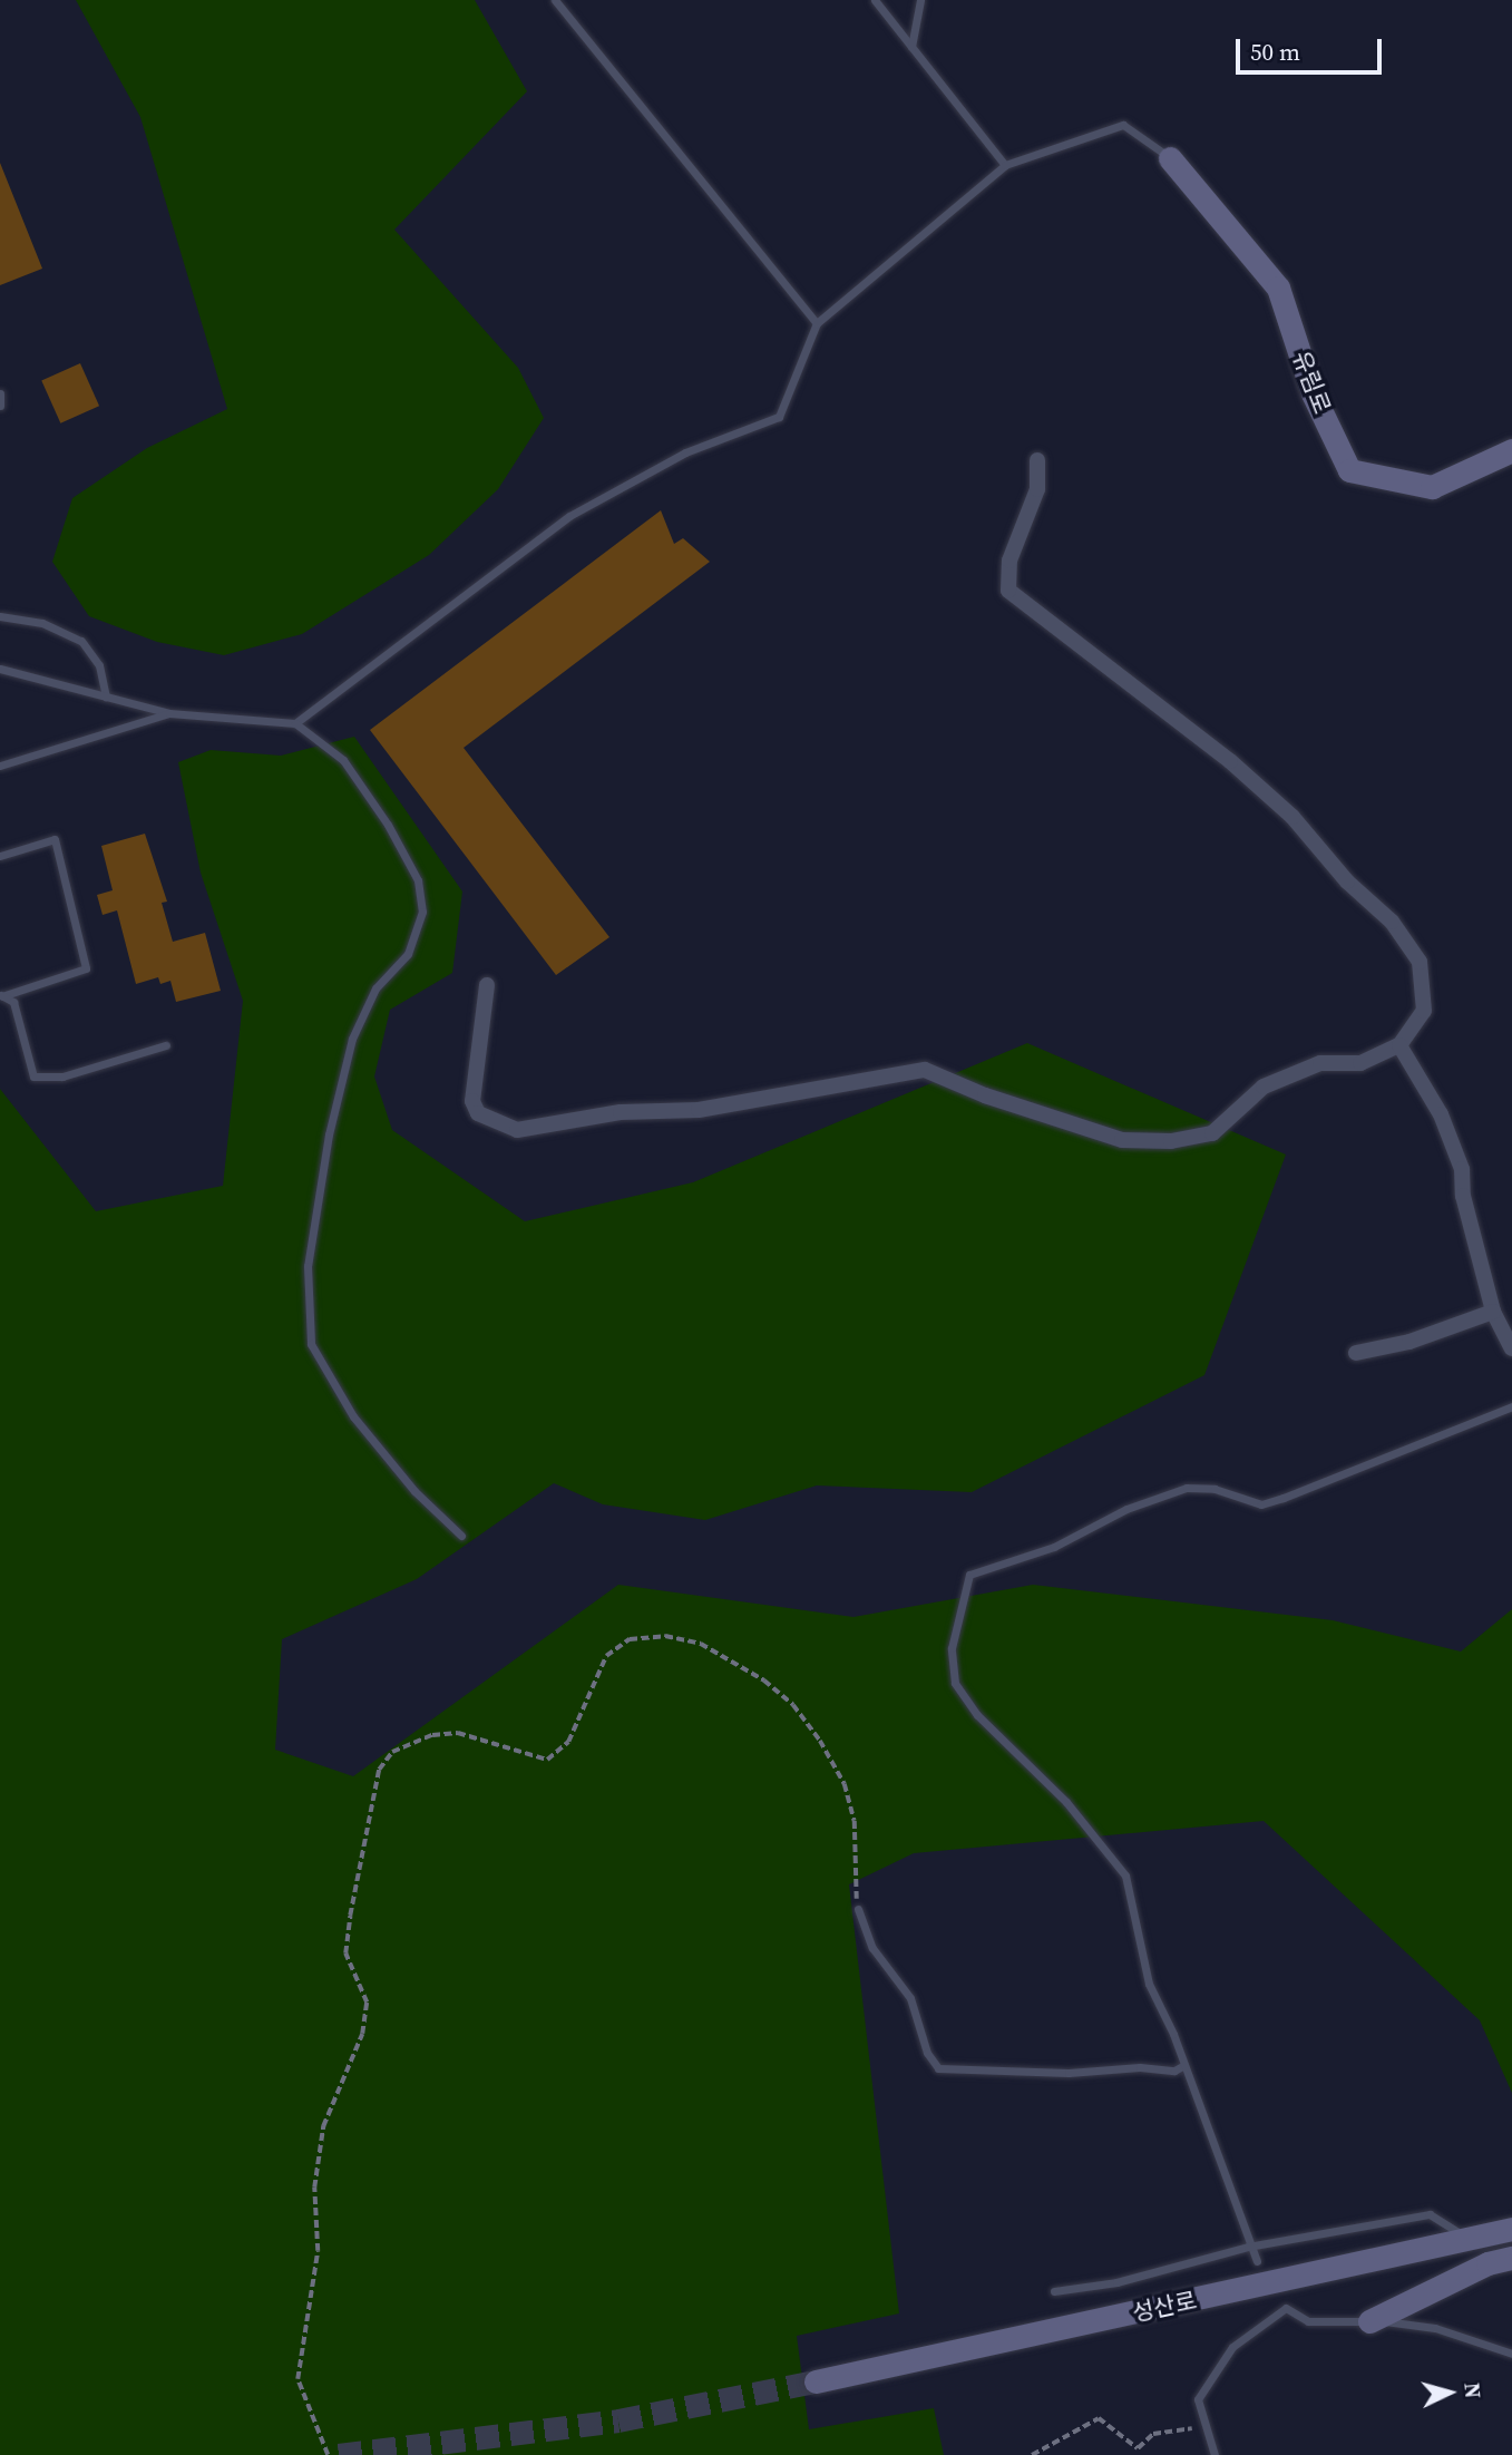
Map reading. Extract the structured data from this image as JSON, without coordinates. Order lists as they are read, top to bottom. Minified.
{"streets":{"main road":["유림로","성산로"]},"scale_bar":"50 m","north":"right"}
